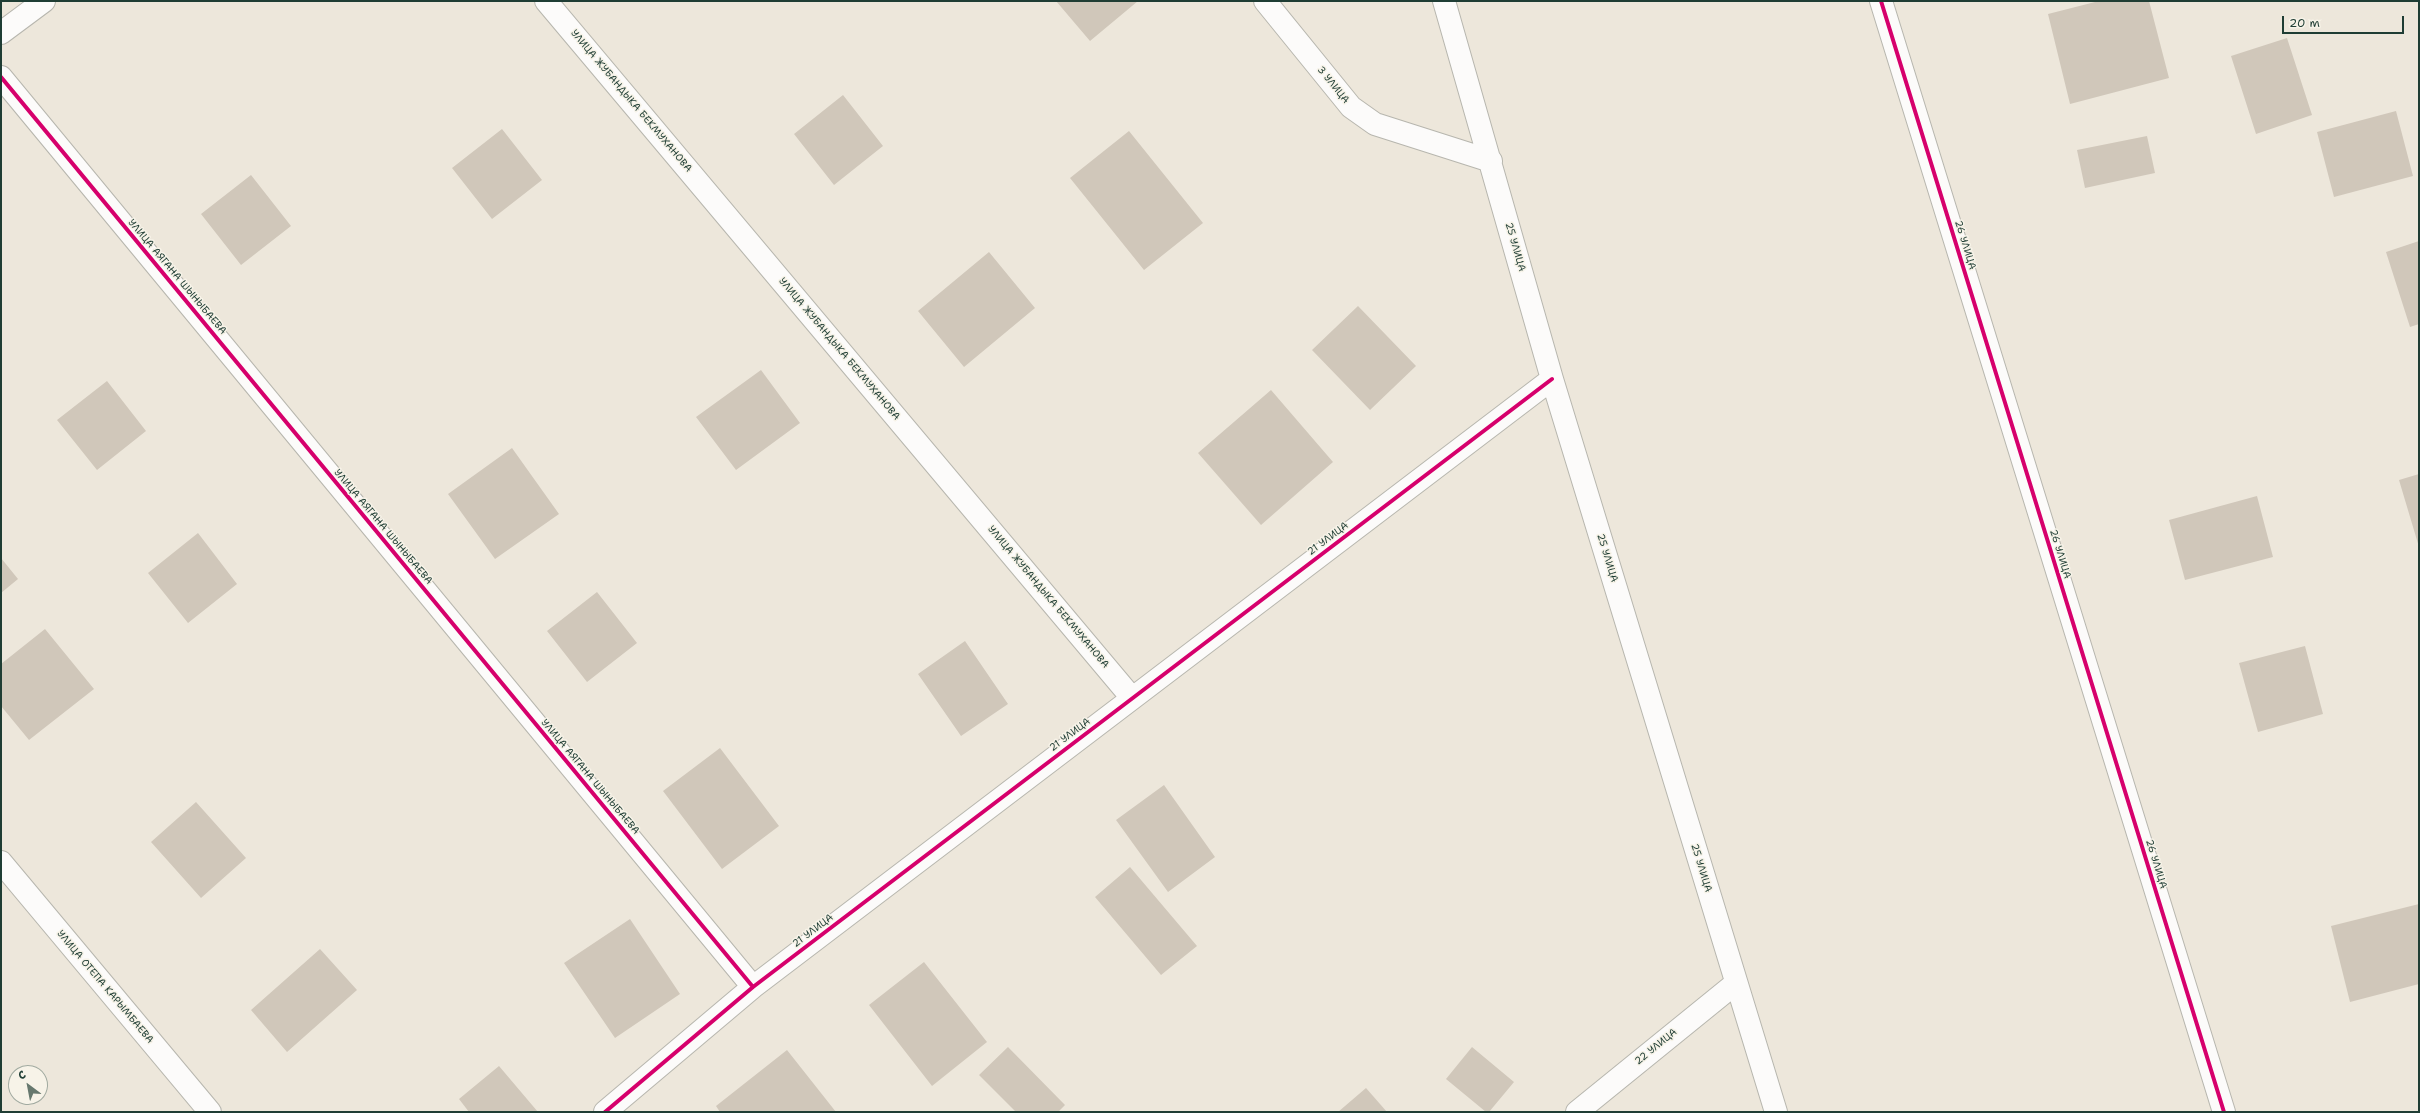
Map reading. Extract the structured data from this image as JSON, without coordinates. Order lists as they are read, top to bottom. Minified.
{"streets":{"street":["3 УЛИЦА","УЛИЦА ЖУБАНДЫКА БЕКМУХАНОВА","26 УЛИЦА","25 УЛИЦА","УЛИЦА АЯГАНА ШЫНЫБАЕВА","21 УЛИЦА","УЛИЦА ОТЕПА КАРЫМБАЕВА","22 УЛИЦА"]},"crossings":[["3 УЛИЦА","25 УЛИЦА"],["УЛИЦА ЖУБАНДЫКА БЕКМУХАНОВА","21 УЛИЦА"],["25 УЛИЦА","21 УЛИЦА"],["25 УЛИЦА","22 УЛИЦА"],["УЛИЦА АЯГАНА ШЫНЫБАЕВА","21 УЛИЦА"]],"scale_bar":"20 m","north":"top left"}
